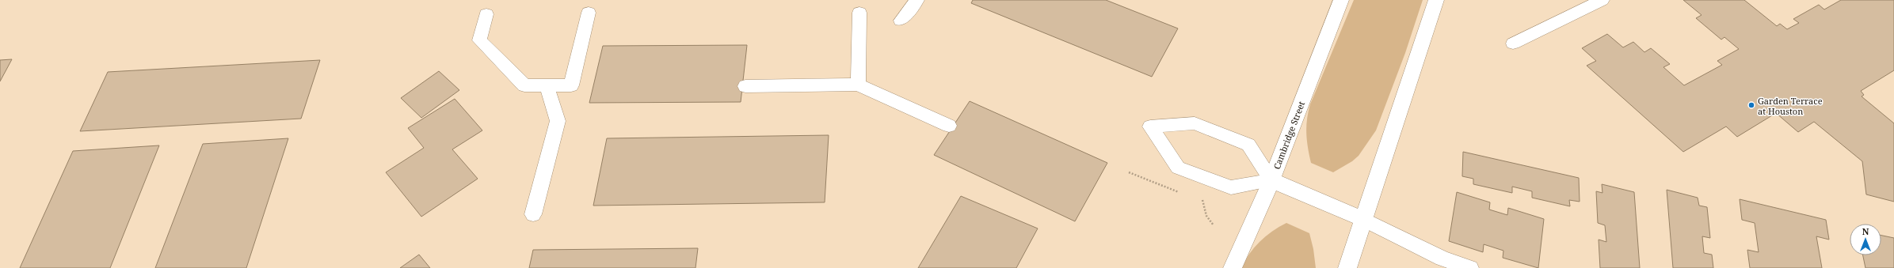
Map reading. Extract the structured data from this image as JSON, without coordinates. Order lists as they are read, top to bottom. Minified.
{"streets":{"street":["Cambridge Street"]},"places":["Garden Terrace at Houston"],"north":"top"}
